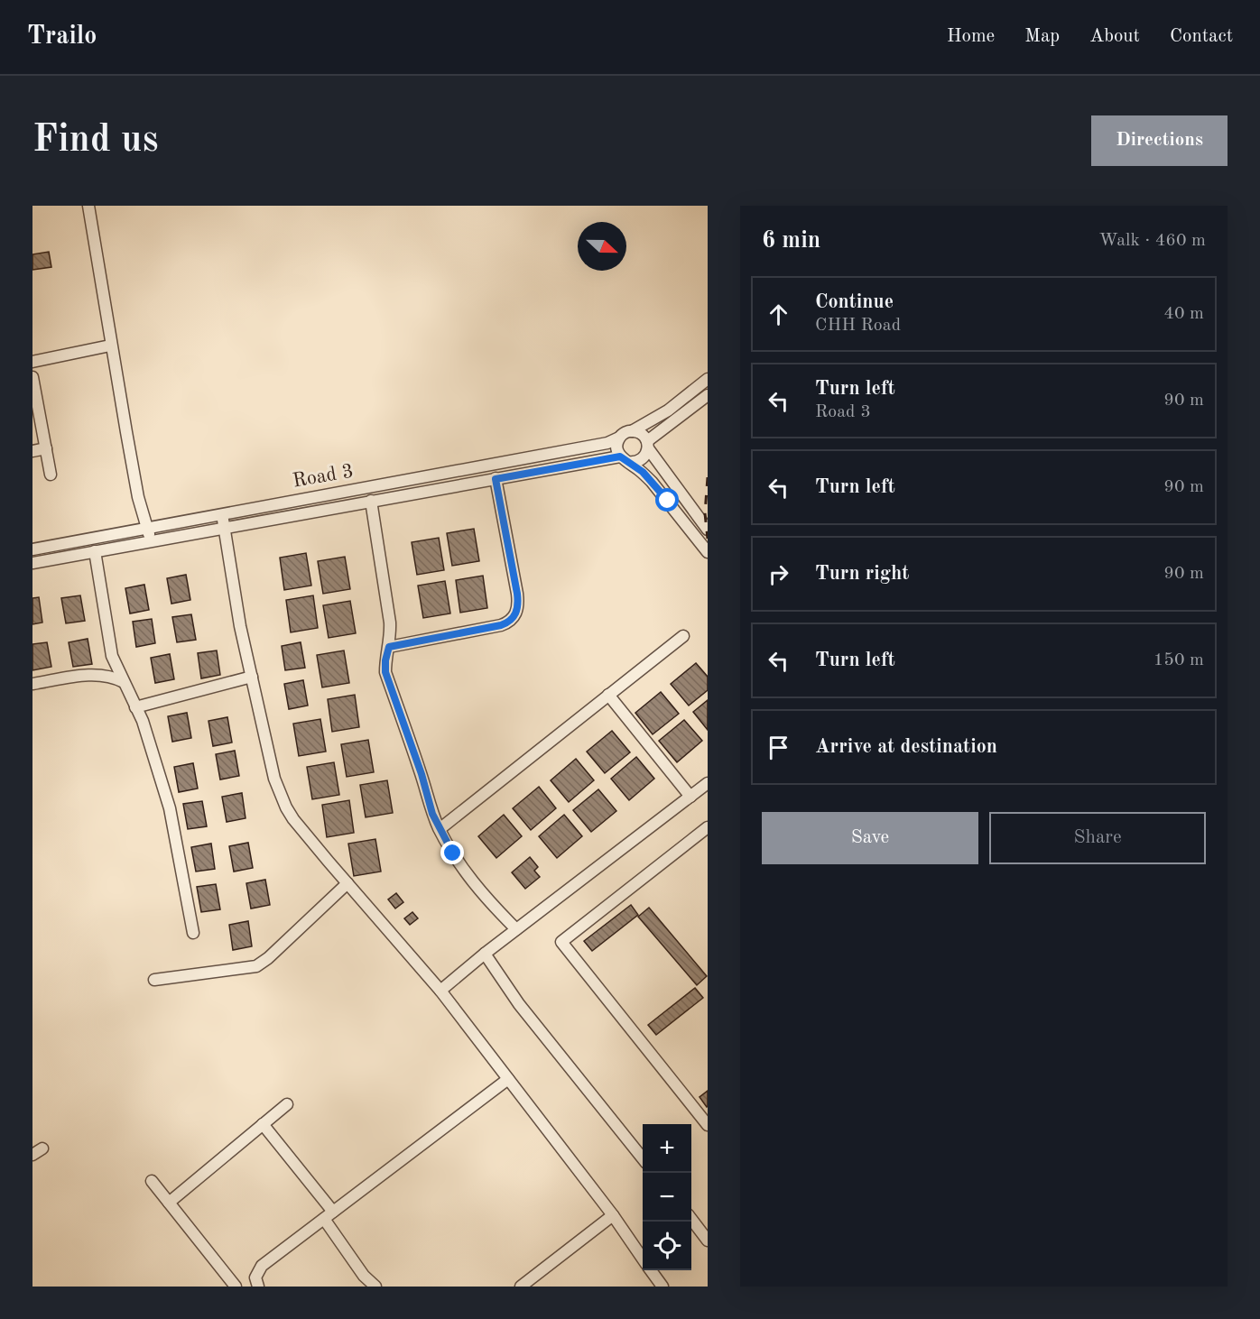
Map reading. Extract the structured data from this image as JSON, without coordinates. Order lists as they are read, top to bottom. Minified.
{"streets":{"street":["Road 3"]},"north":"right","page":{"header":"Trailo","nav":["Home","Map","About","Contact"],"buttons":["Directions",["Save","Share"]],"title":"Find us","heading":["6 min","Walk · 460 m"],"list":[["Continue","CHH Road","40 m"],["Turn left","Road 3","90 m"],["Turn left","90 m"],["Turn right","90 m"],["Turn left","150 m"],"Arrive at destination"],"map_buttons":["+","−"]}}
